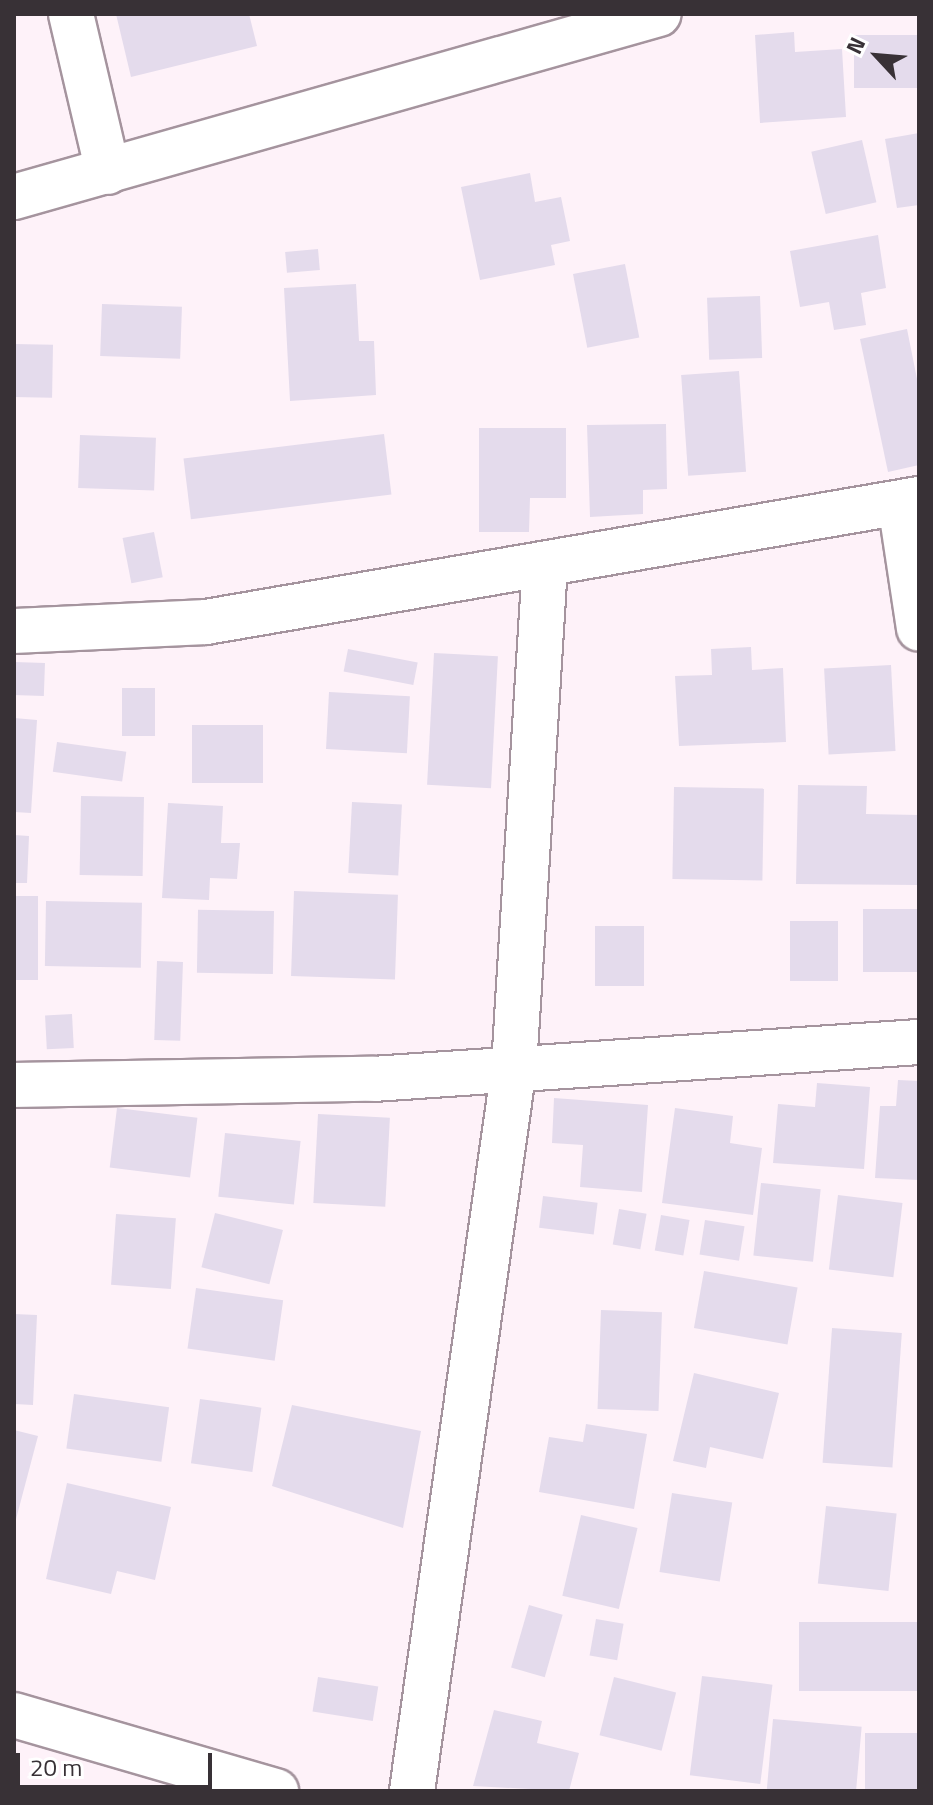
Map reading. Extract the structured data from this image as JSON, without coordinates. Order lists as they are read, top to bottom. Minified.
{"scale_bar":"20 m","north":"top left"}
